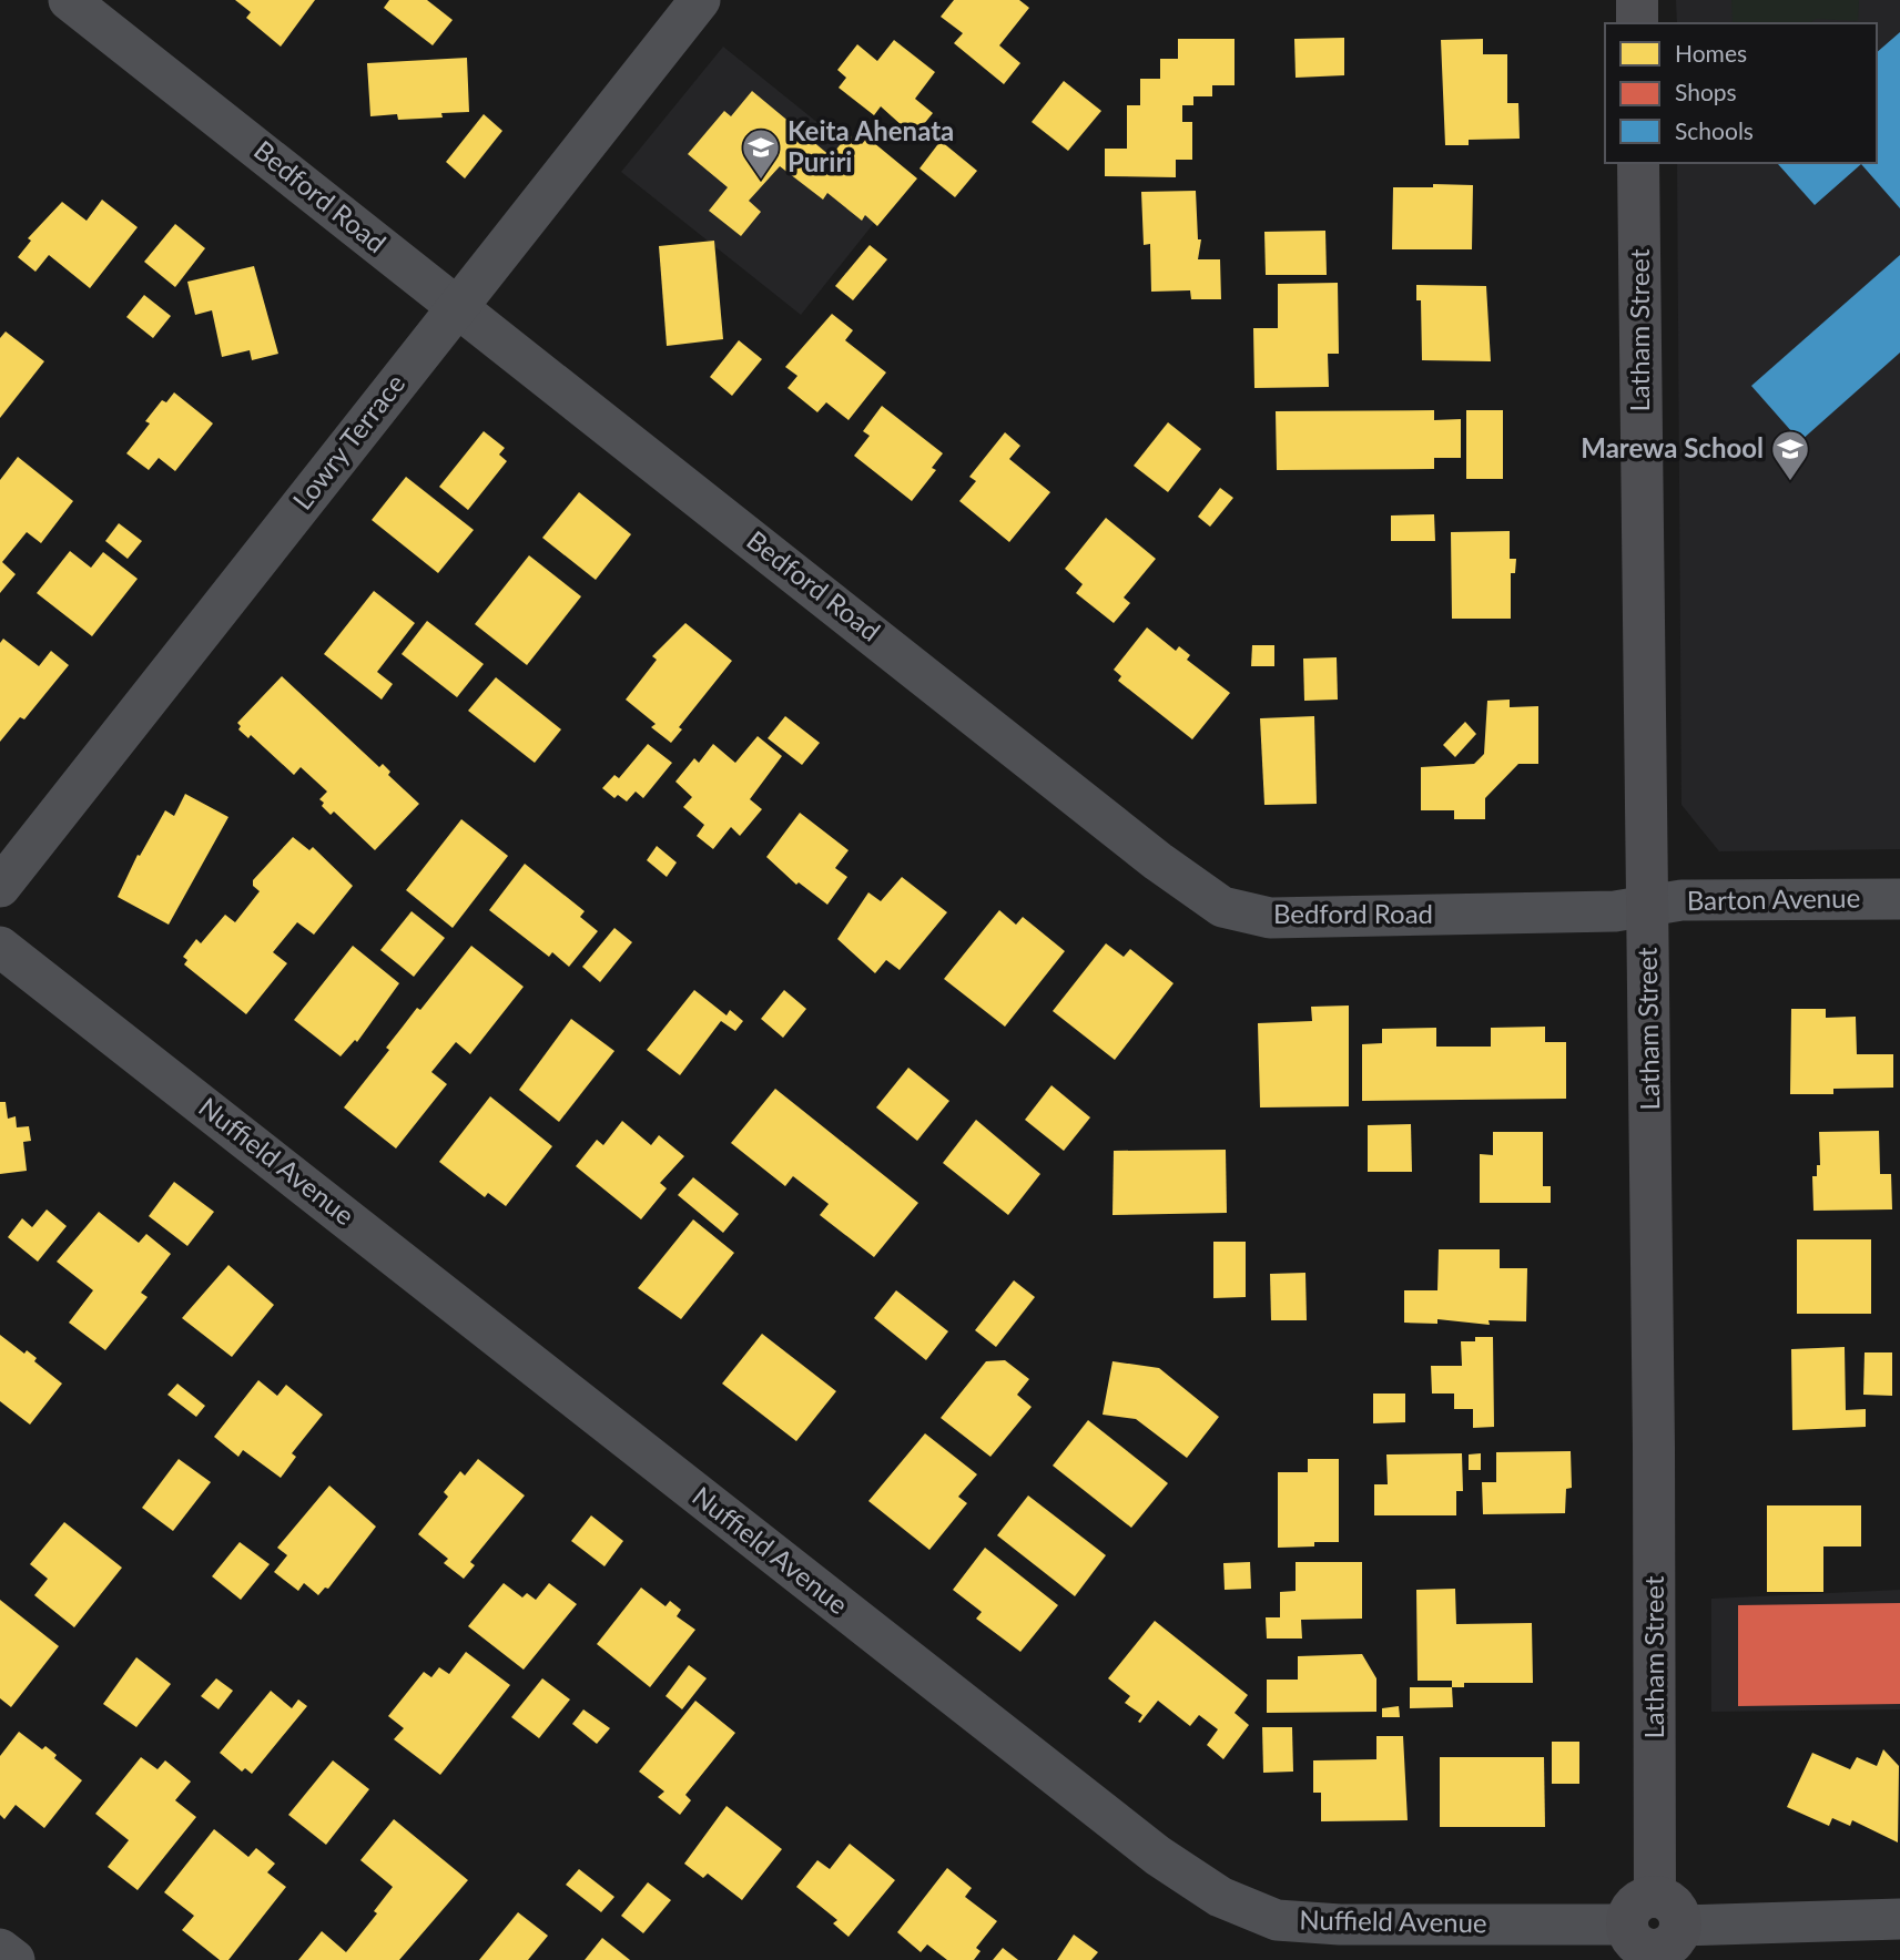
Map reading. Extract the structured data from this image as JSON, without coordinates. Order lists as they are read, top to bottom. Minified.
{"streets":{"main road":["Latham Street"],"street":["Bedford Road","Lowry Terrace","Barton Avenue","Nuffield Avenue"]},"crossings":[["Bedford Road","Latham Street"],["Bedford Road","Lowry Terrace"],["Bedford Road","Barton Avenue"],["Latham Street","Barton Avenue"],["Latham Street","Nuffield Avenue"]],"places":{"school or university":["Keita Ahenata Puriri","Marewa School"]},"legend":["Homes","Shops","Schools"]}
